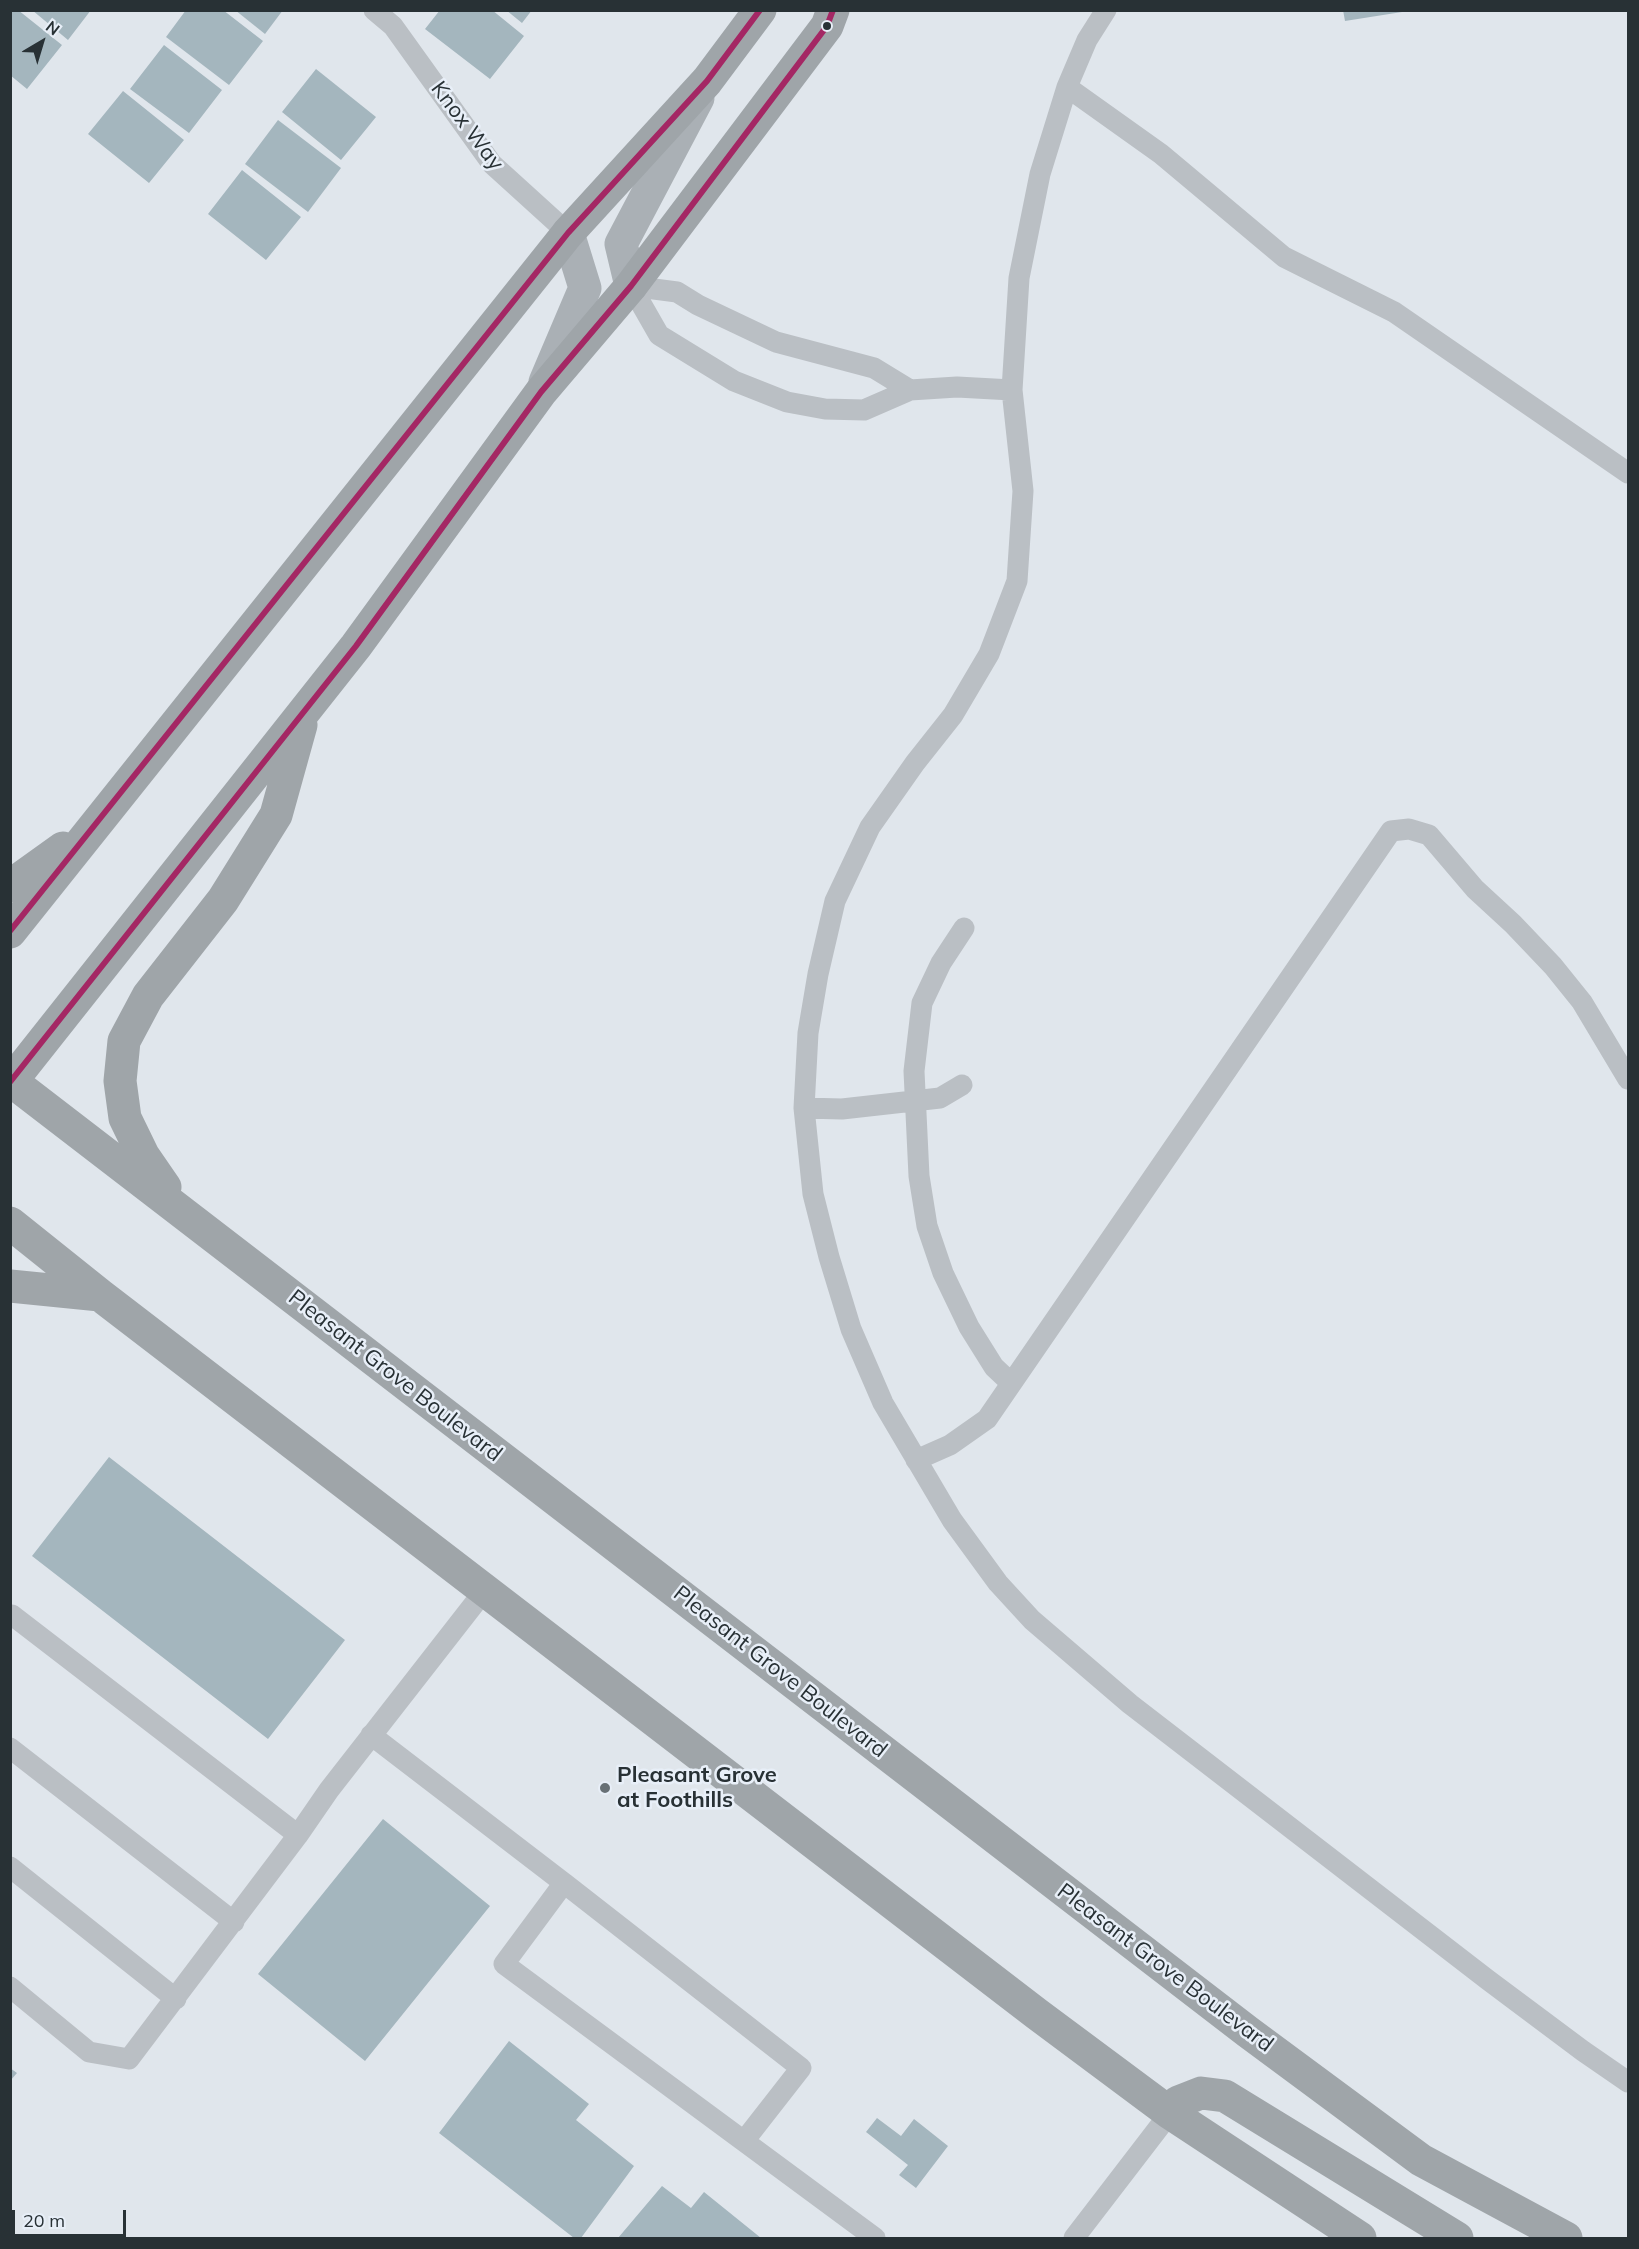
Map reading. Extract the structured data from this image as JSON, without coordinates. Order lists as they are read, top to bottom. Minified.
{"streets":{"main road":["Pleasant Grove Boulevard"],"lane":["Knox Way"]},"places":["Pleasant Grove at Foothills"],"scale_bar":"20 m","north":"top right"}
